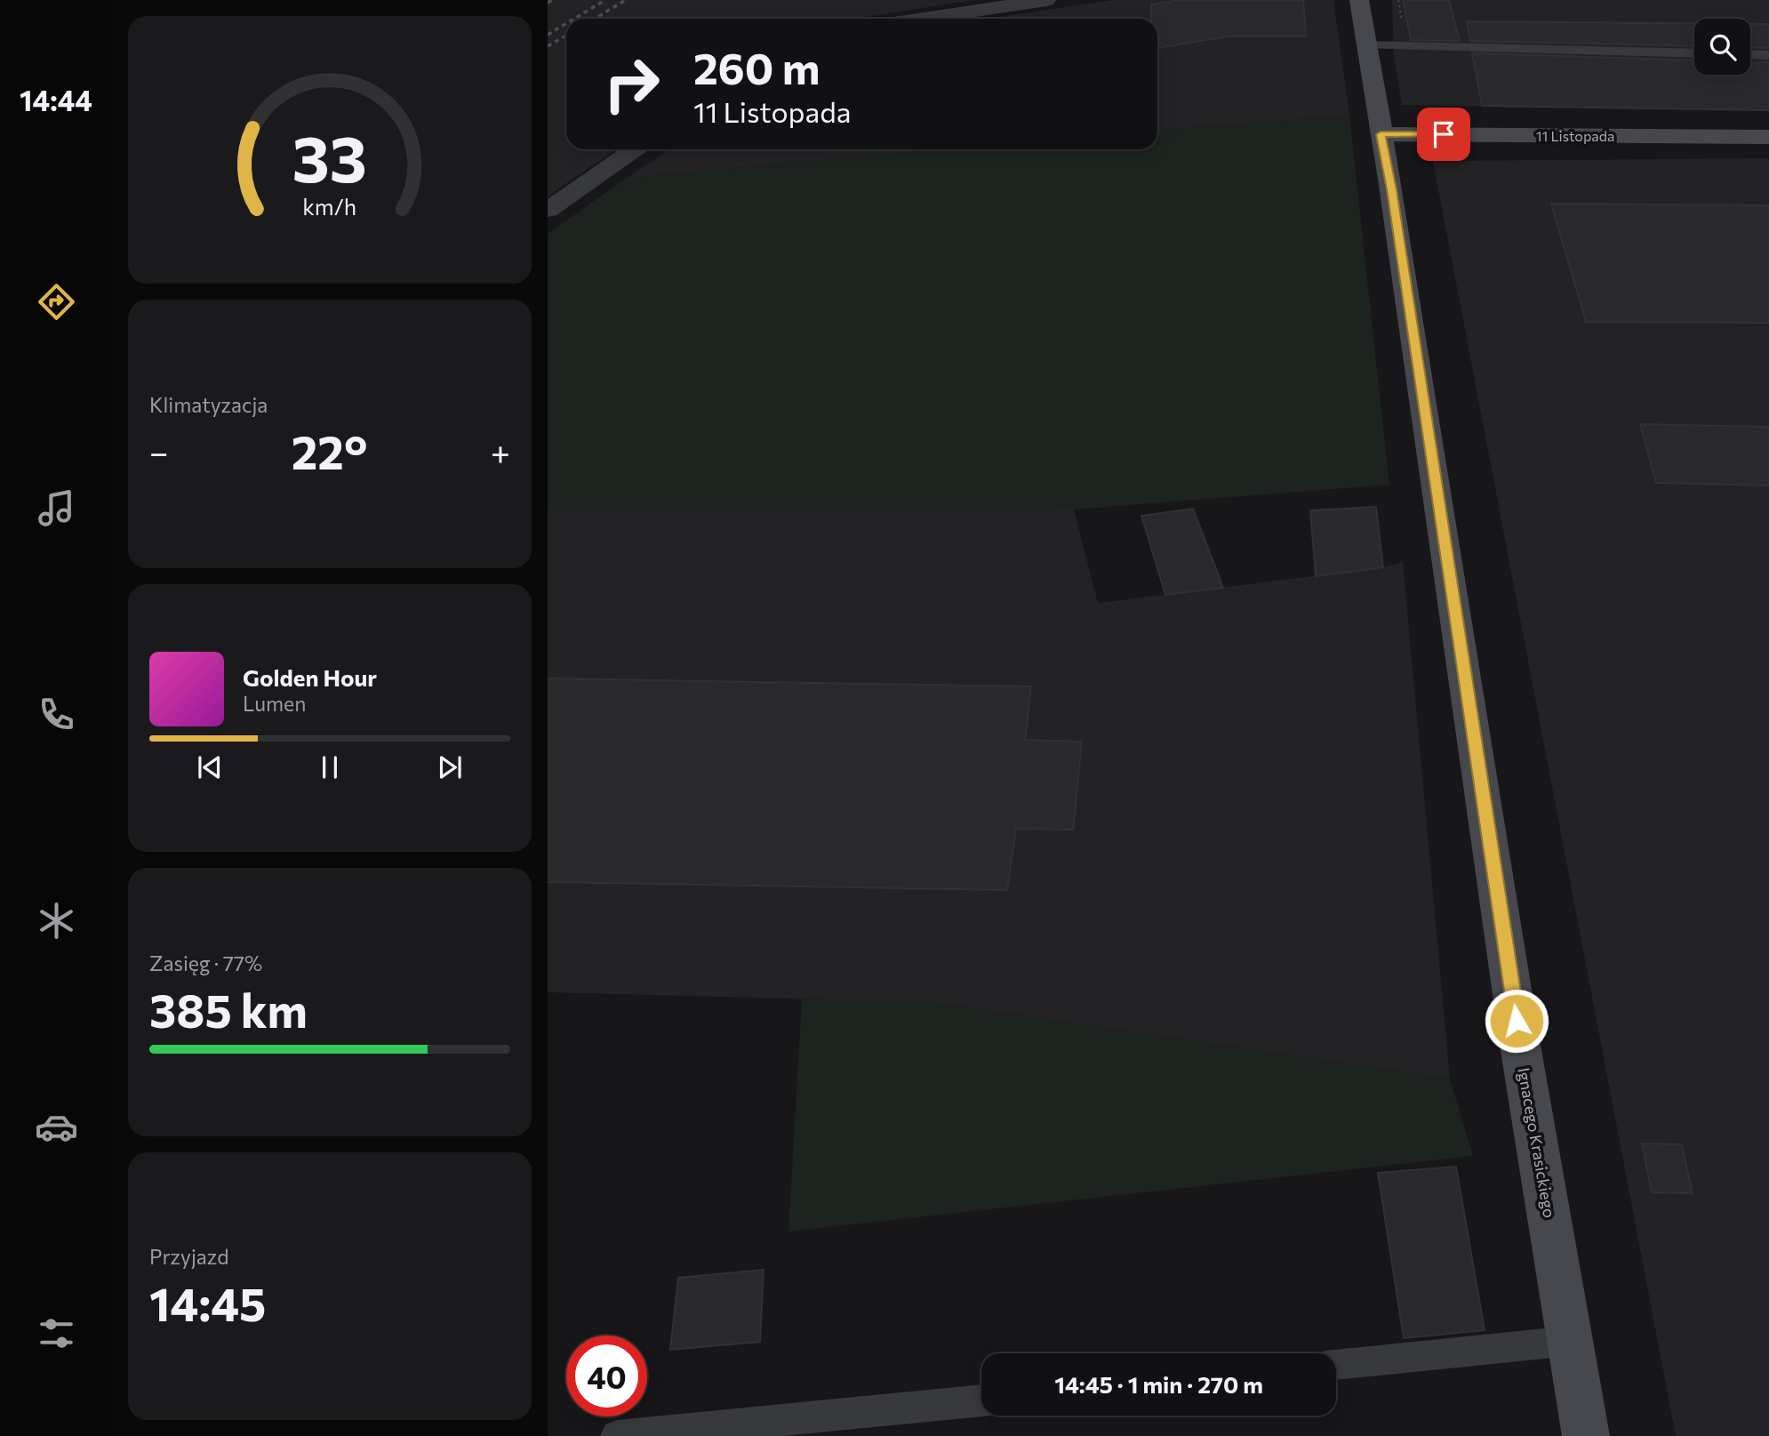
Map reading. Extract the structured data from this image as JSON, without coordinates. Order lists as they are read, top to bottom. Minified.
{"streets":{"street":["11 Listopada","Ignacego Krasickiego"]},"crossings":[["11 Listopada","Ignacego Krasickiego"]],"page":{"tabs":"14:44","turn":["260 m","11 Listopada"],"tile":["Klimatyzacja",["Zasięg · 77%","385 km"],["Przyjazd","14:45"]],"heat":["−","22°","+"],"song":["Golden Hour","Lumen"],"limit":"40","trip":"14:45 · 1 min · 270 m","gauge":["33","km/h"]}}
